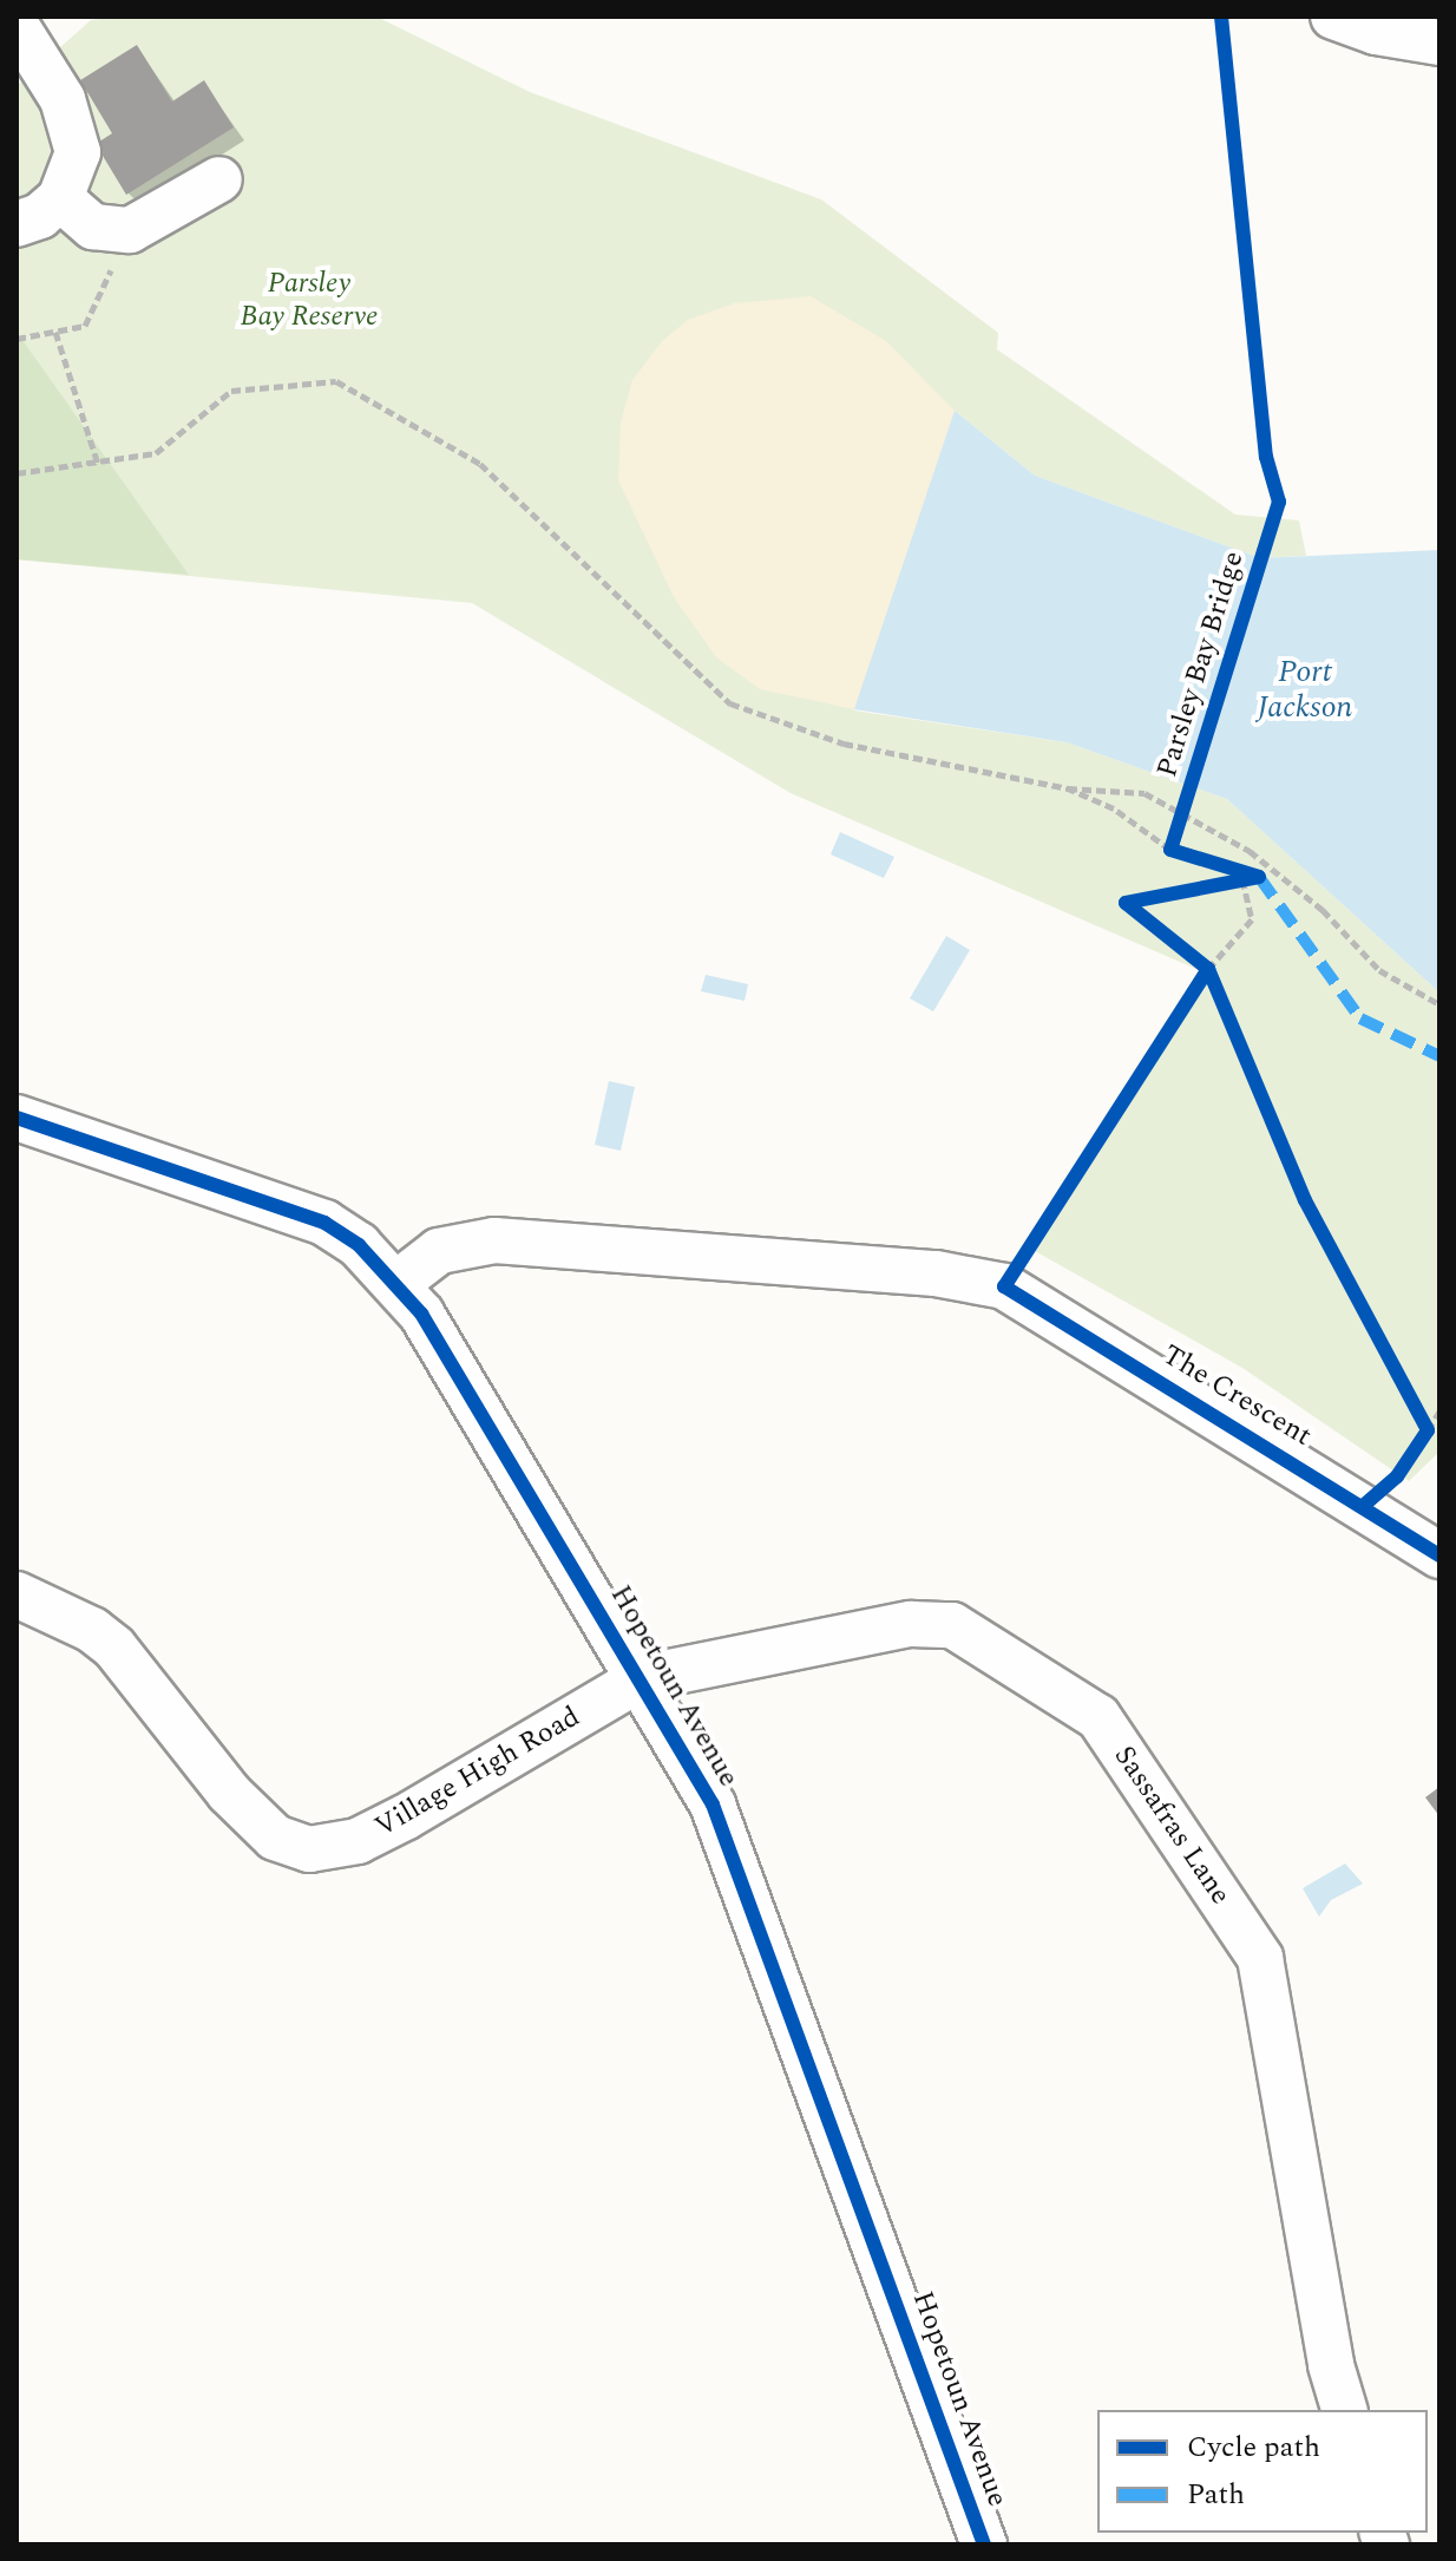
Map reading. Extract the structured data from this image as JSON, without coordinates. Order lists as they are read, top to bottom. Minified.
{"streets":{"street":["The Crescent","Hopetoun Avenue","Village High Road","Sassafras Lane"],"cycle path":["Parsley Bay Bridge"]},"crossings":[["The Crescent","Hopetoun Avenue"],["Hopetoun Avenue","Village High Road"],["Hopetoun Avenue","Sassafras Lane"],["Village High Road","Sassafras Lane"]],"water":["Port Jackson"],"parks":["Parsley Bay Reserve"],"legend":["Cycle path","Path"]}
